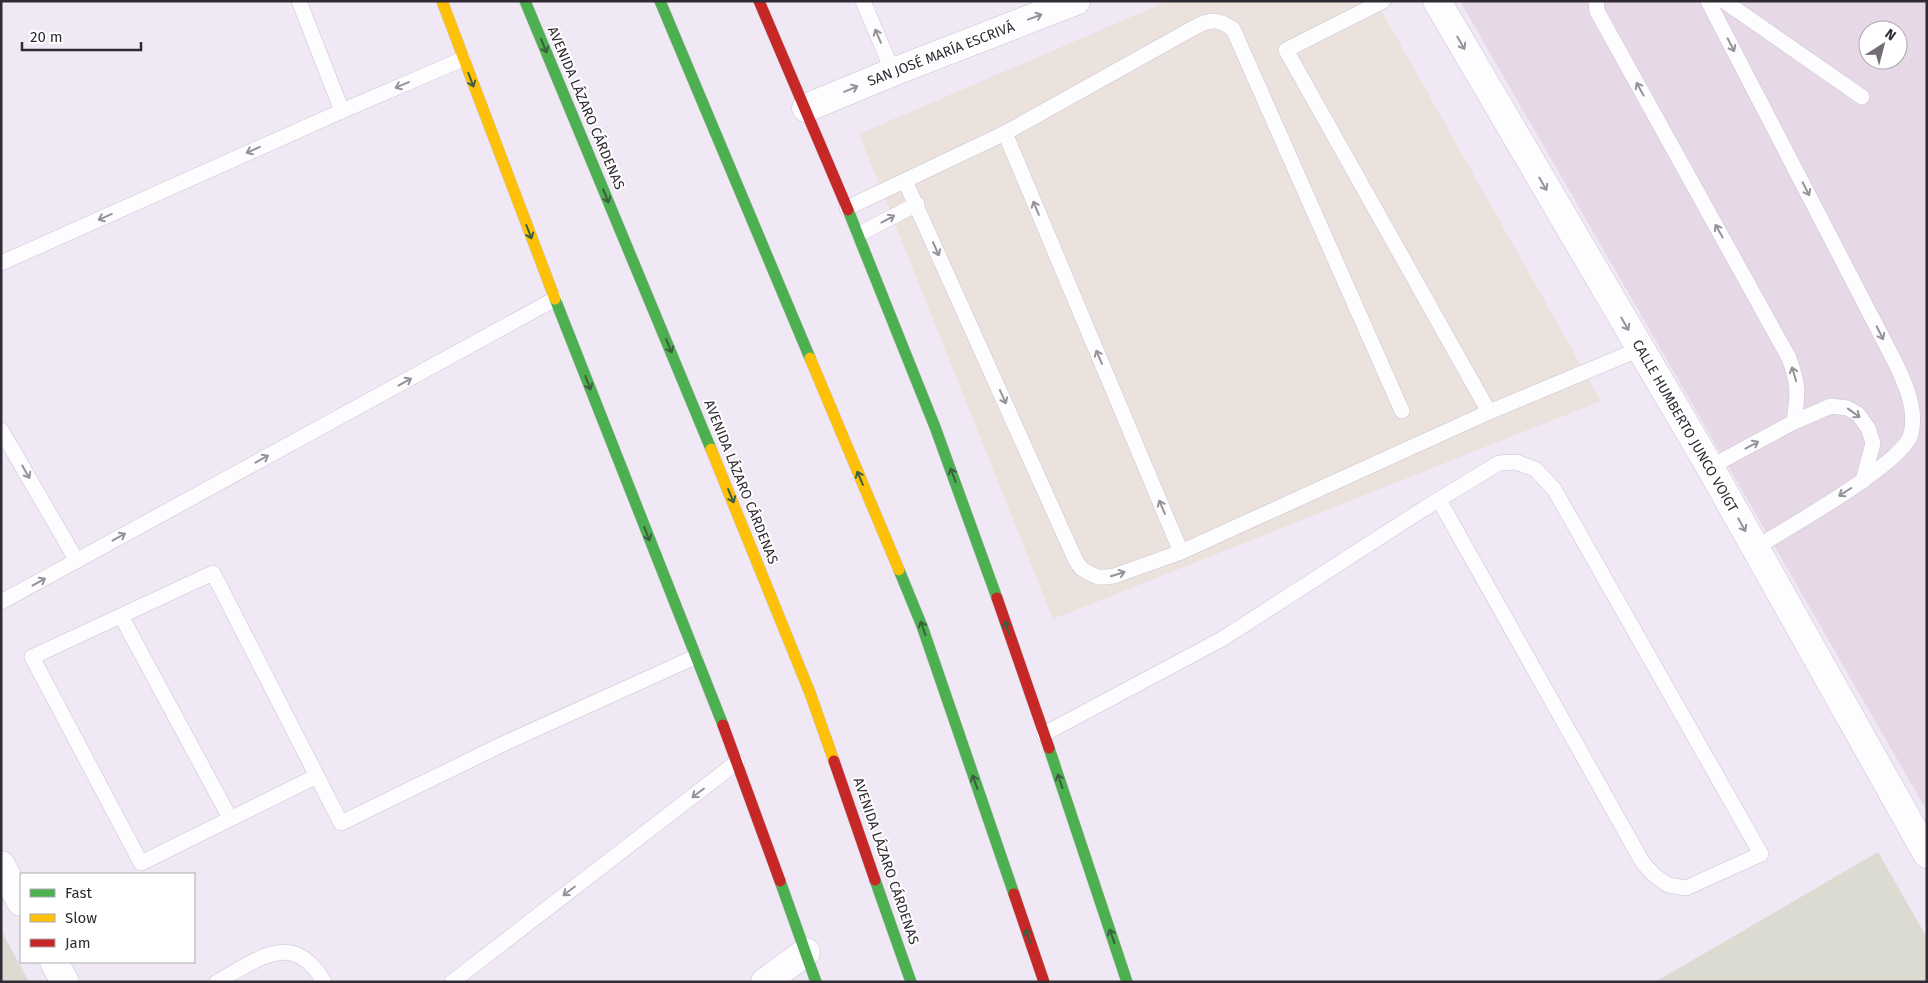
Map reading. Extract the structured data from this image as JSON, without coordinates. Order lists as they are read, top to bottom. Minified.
{"streets":{"main road":["AVENIDA LÁZARO CÁRDENAS"],"street":["SAN JOSÉ MARÍA ESCRIVÁ","CALLE HUMBERTO JUNCO VOIGT"]},"one_way":["SAN JOSÉ MARÍA ESCRIVÁ","CALLE HUMBERTO JUNCO VOIGT"],"legend":["Fast","Slow","Jam"],"scale_bar":"20 m","north":"top right"}
